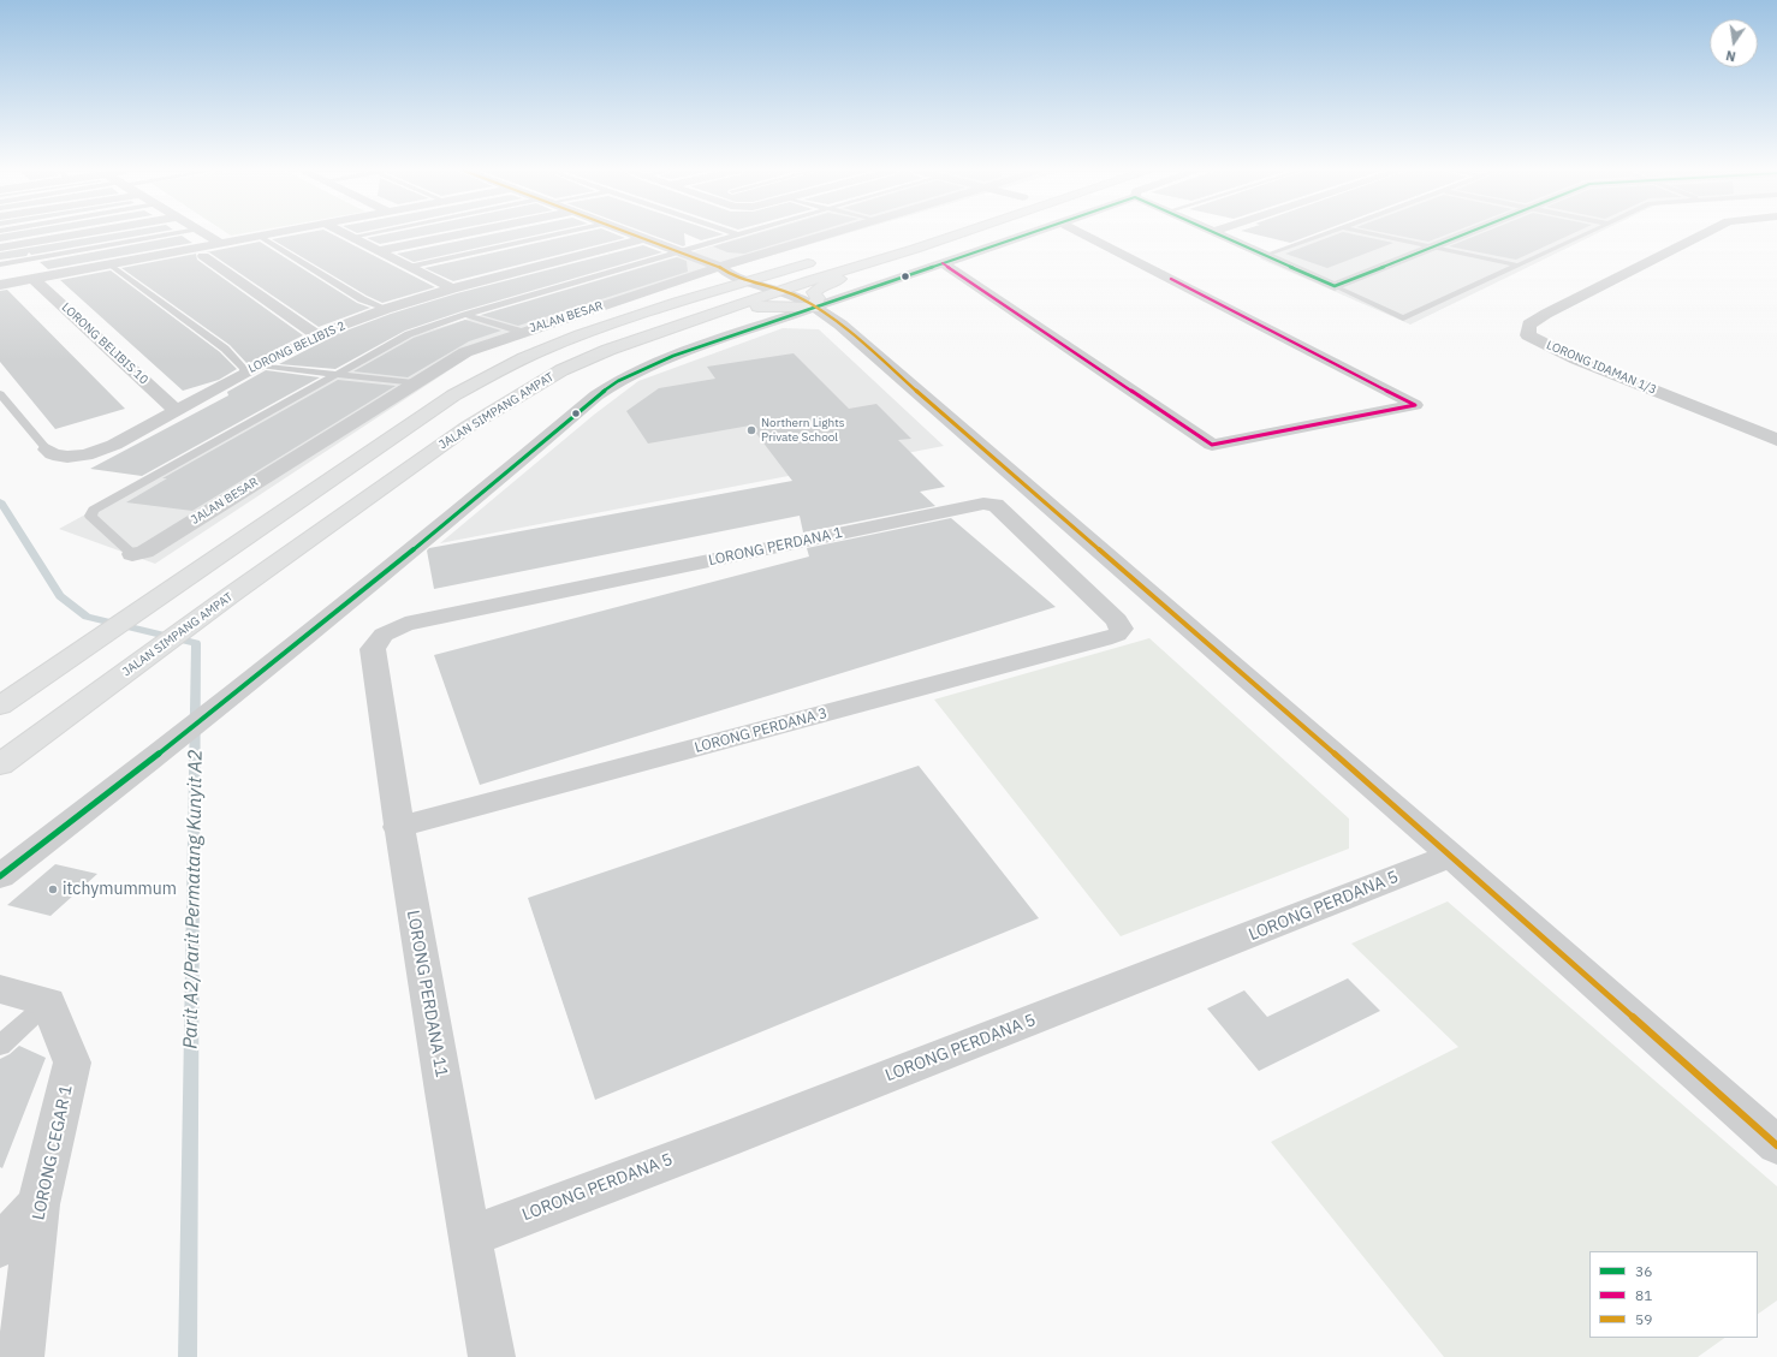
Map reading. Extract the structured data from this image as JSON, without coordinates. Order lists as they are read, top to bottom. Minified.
{"streets":{"highway":["JALAN SIMPANG AMPAT"],"street":["JALAN BESAR","LORONG BELIBIS 10","LORONG BELIBIS 2","LORONG IDAMAN 1/3","LORONG PERDANA 1","LORONG PERDANA 3","LORONG PERDANA 5","LORONG PERDANA 11","LORONG CEGAR 1"]},"crossings":[["LORONG BELIBIS 10","LORONG BELIBIS 2"],["LORONG PERDANA 1","LORONG PERDANA 3"],["LORONG PERDANA 1","LORONG PERDANA 11"],["LORONG PERDANA 3","LORONG PERDANA 11"],["LORONG PERDANA 5","LORONG PERDANA 11"]],"water":["Parit A2/Parit Permatang Kunyit A2"],"places":["Northern Lights Private School","itchymummum"],"lines":["transit line 36","transit line 59","transit line 81"],"legend":["36","81","59"],"north":"bottom"}
